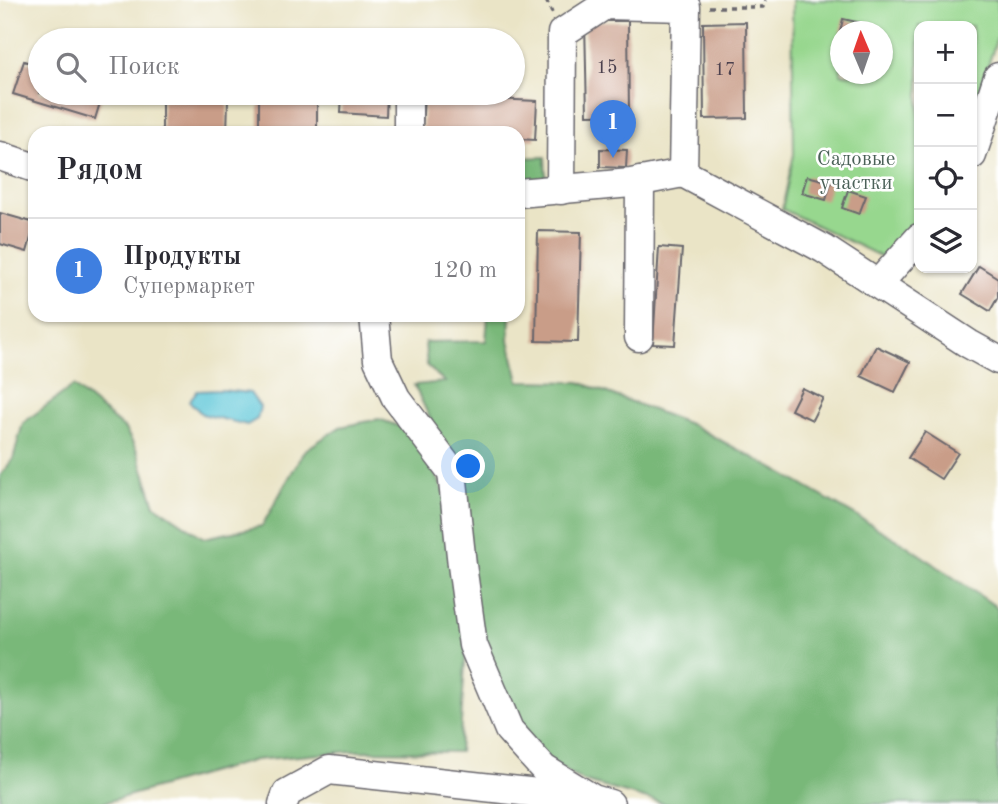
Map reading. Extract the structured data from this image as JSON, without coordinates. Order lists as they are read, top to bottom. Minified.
{"parks":["Садовые участки"],"house_numbers":["15","17"],"north":"top","page":{"map_buttons":["+","−"],"search":"Поиск","pins":"1","heading":"Рядом","list":[{"mark":"1","name":"Продукты","note":"Супермаркет","value":"120 m"}]}}
